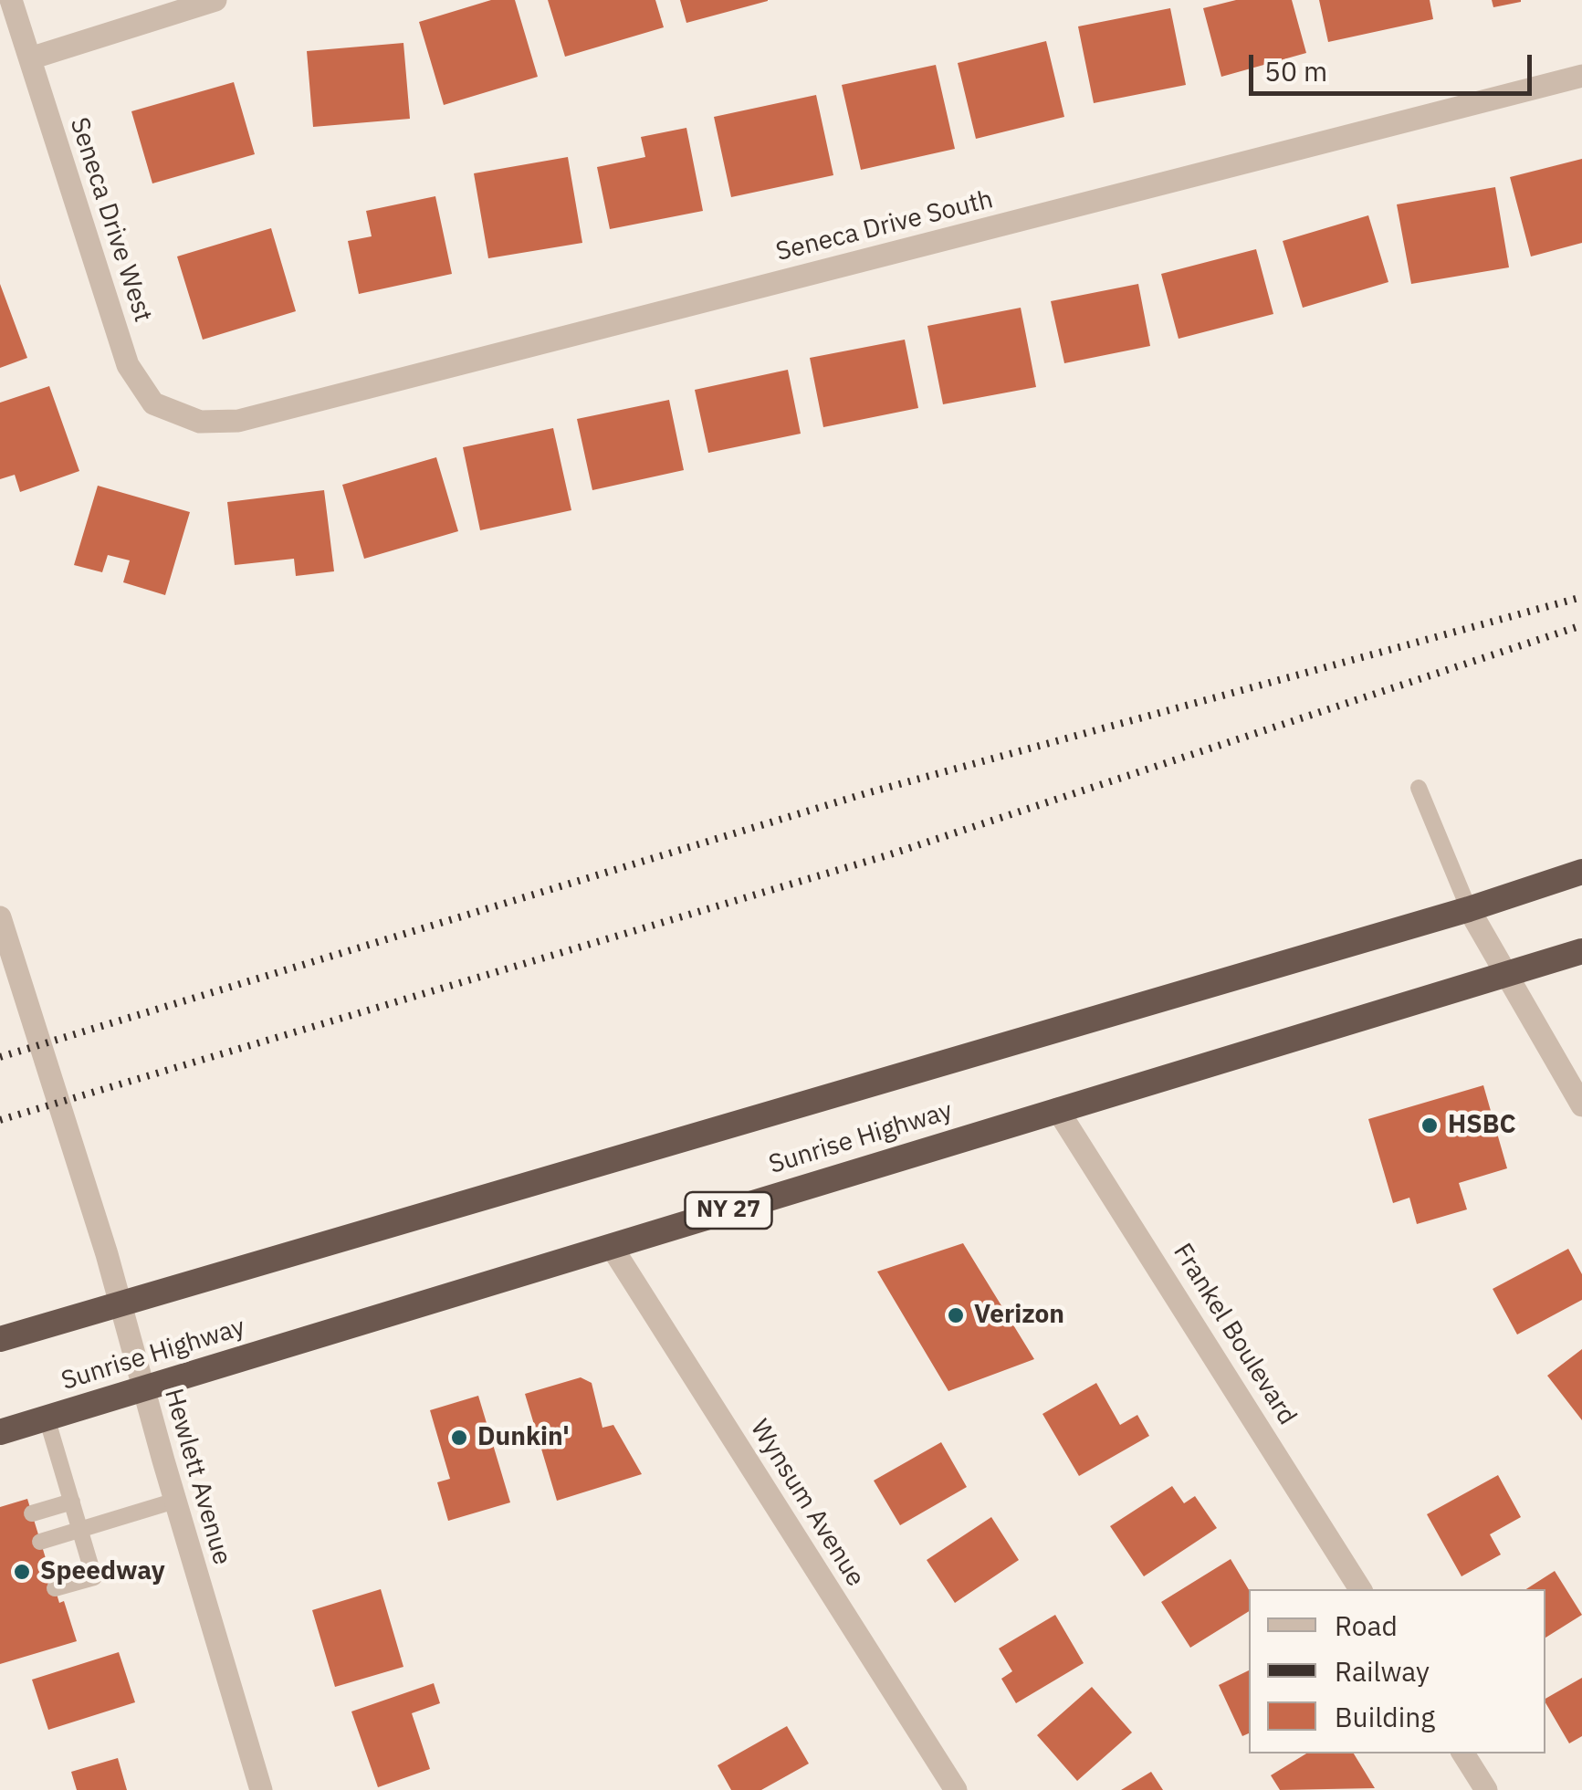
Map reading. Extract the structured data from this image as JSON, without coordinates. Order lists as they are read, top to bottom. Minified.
{"streets":{"highway":["Sunrise Highway","NY 27"],"street":["Seneca Drive West","Seneca Drive South","Frankel Boulevard","Hewlett Avenue","Wynsum Avenue"]},"crossings":[["Seneca Drive West","Seneca Drive South"],["Sunrise Highway","Frankel Boulevard"],["Sunrise Highway","Hewlett Avenue"],["Sunrise Highway","Wynsum Avenue"]],"places":["HSBC","Verizon","Dunkin'","Speedway"],"legend":["Road","Railway","Building"],"scale_bar":"50 m"}
